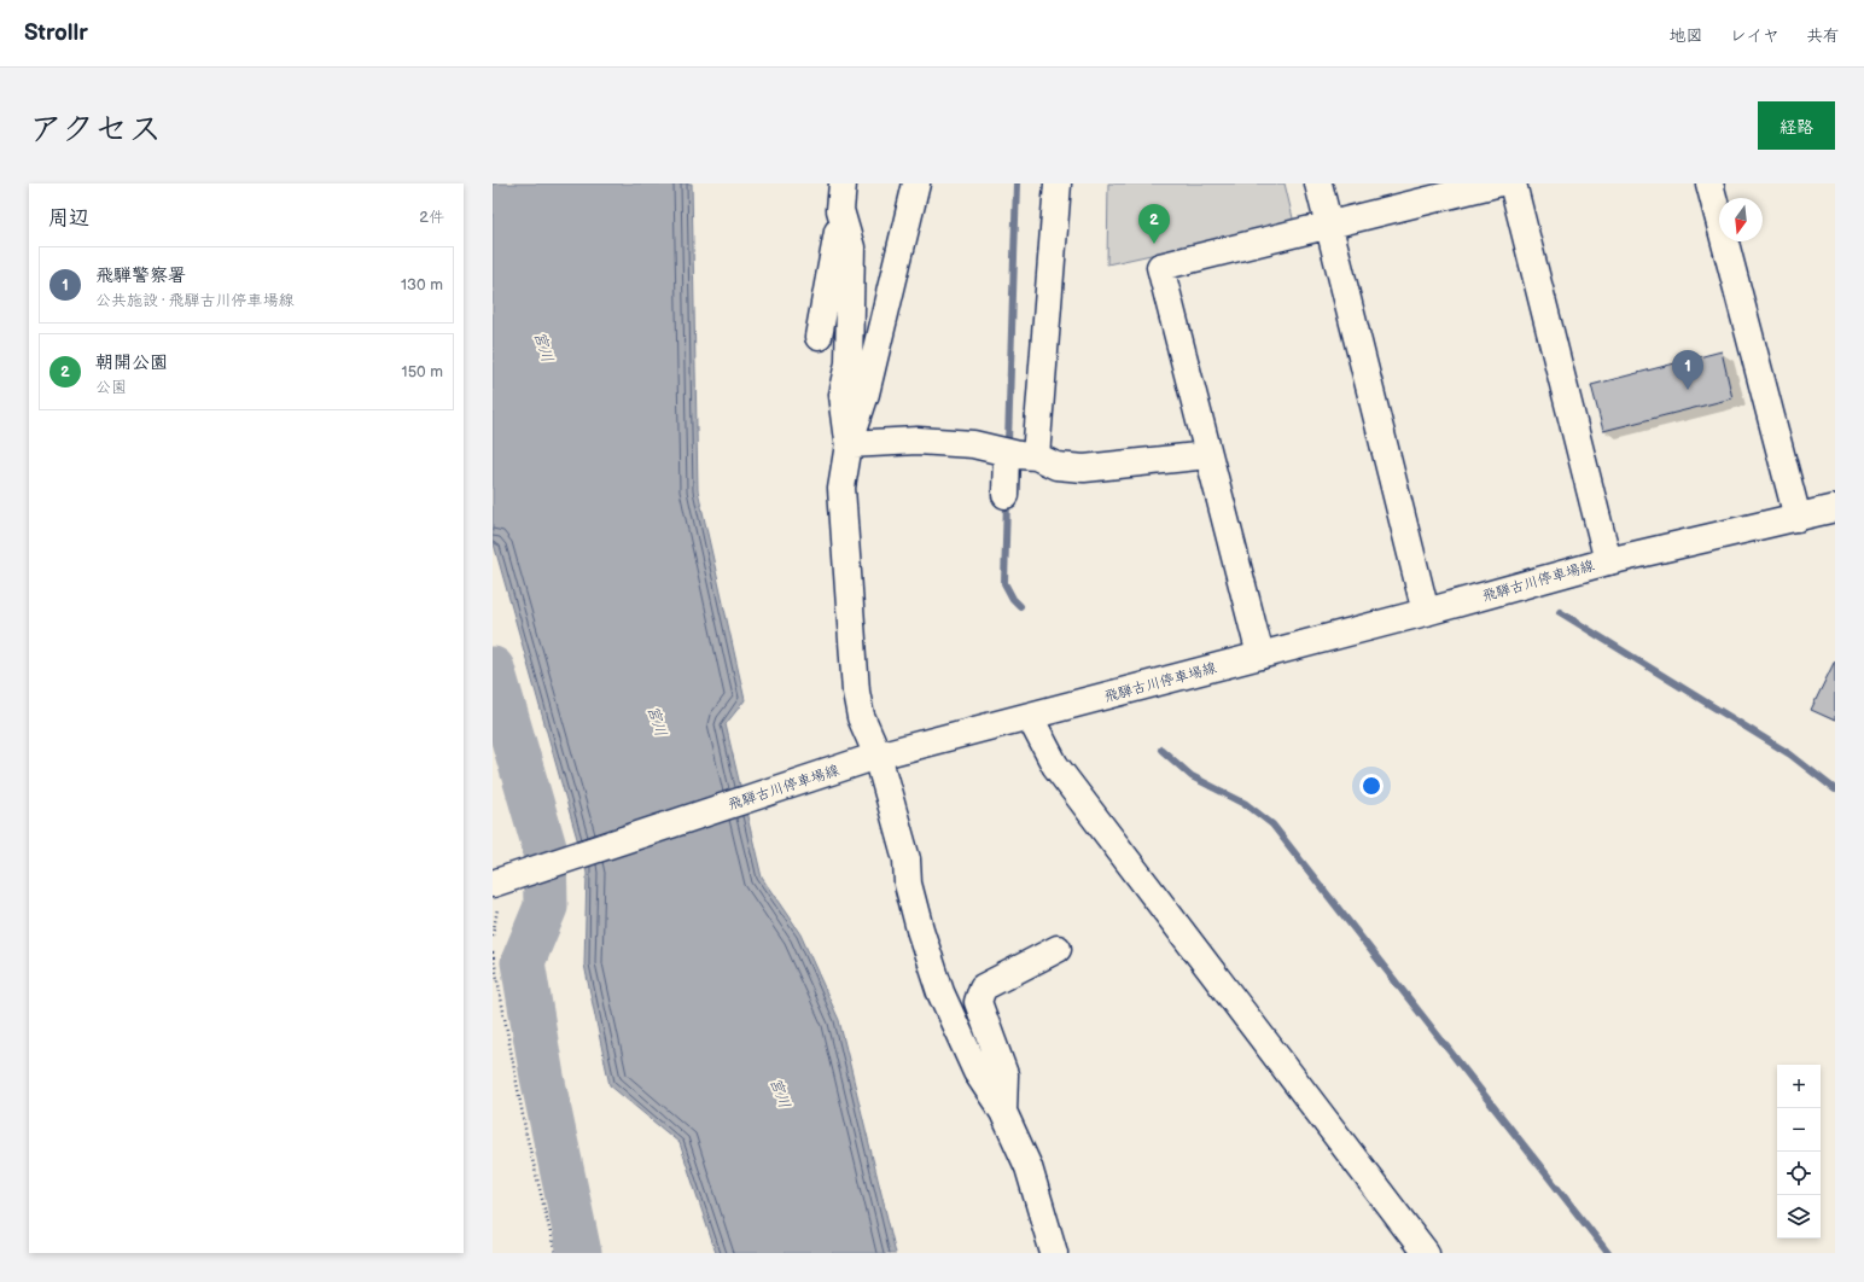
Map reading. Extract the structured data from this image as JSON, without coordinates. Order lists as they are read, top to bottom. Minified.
{"streets":{"street":["飛騨古川停車場線"]},"water":["宮川"],"north":"bottom","page":{"header":"Strollr","nav":["地図","レイヤ","共有"],"title":"アクセス","buttons":"経路","heading":["周辺","2件"],"pins":["2","1"],"list":[{"mark":"1","name":"飛騨警察署","note":"公共施設 · 飛騨古川停車場線","value":"130 m"},{"mark":"2","name":"朝開公園","note":"公園","value":"150 m"}],"map_buttons":["+","−"]}}
